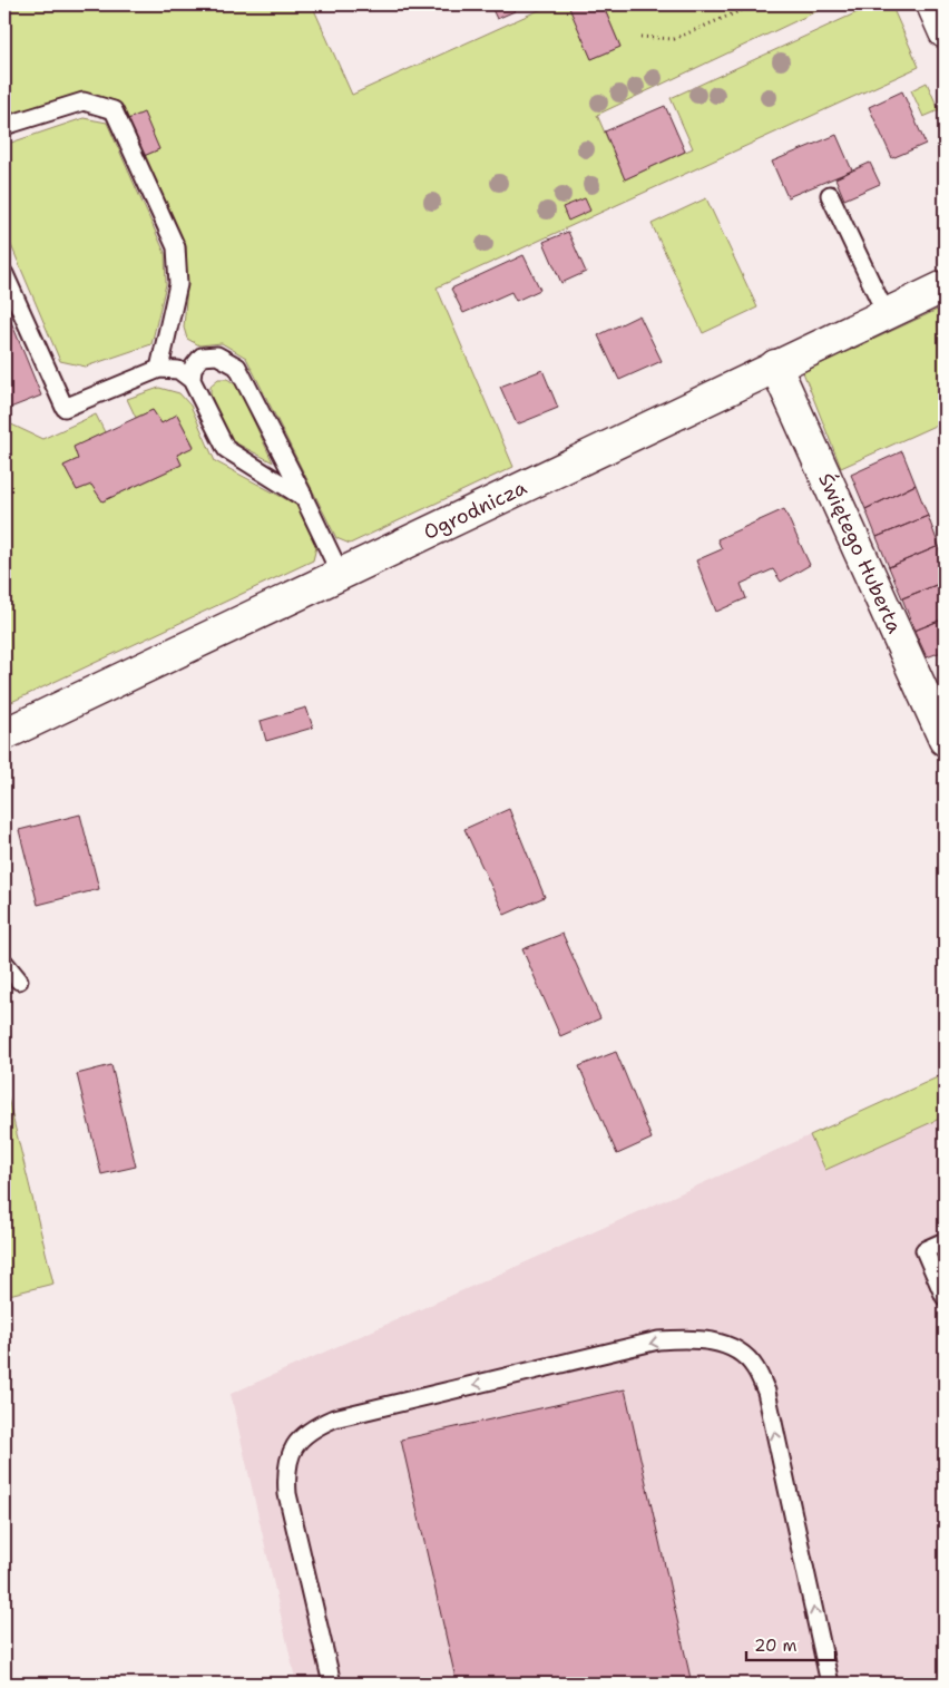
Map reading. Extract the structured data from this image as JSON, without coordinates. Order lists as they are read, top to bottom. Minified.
{"streets":{"street":["Ogrodnicza","Świętego Huberta"]},"crossings":[["Ogrodnicza","Świętego Huberta"]],"scale_bar":"20 m"}
